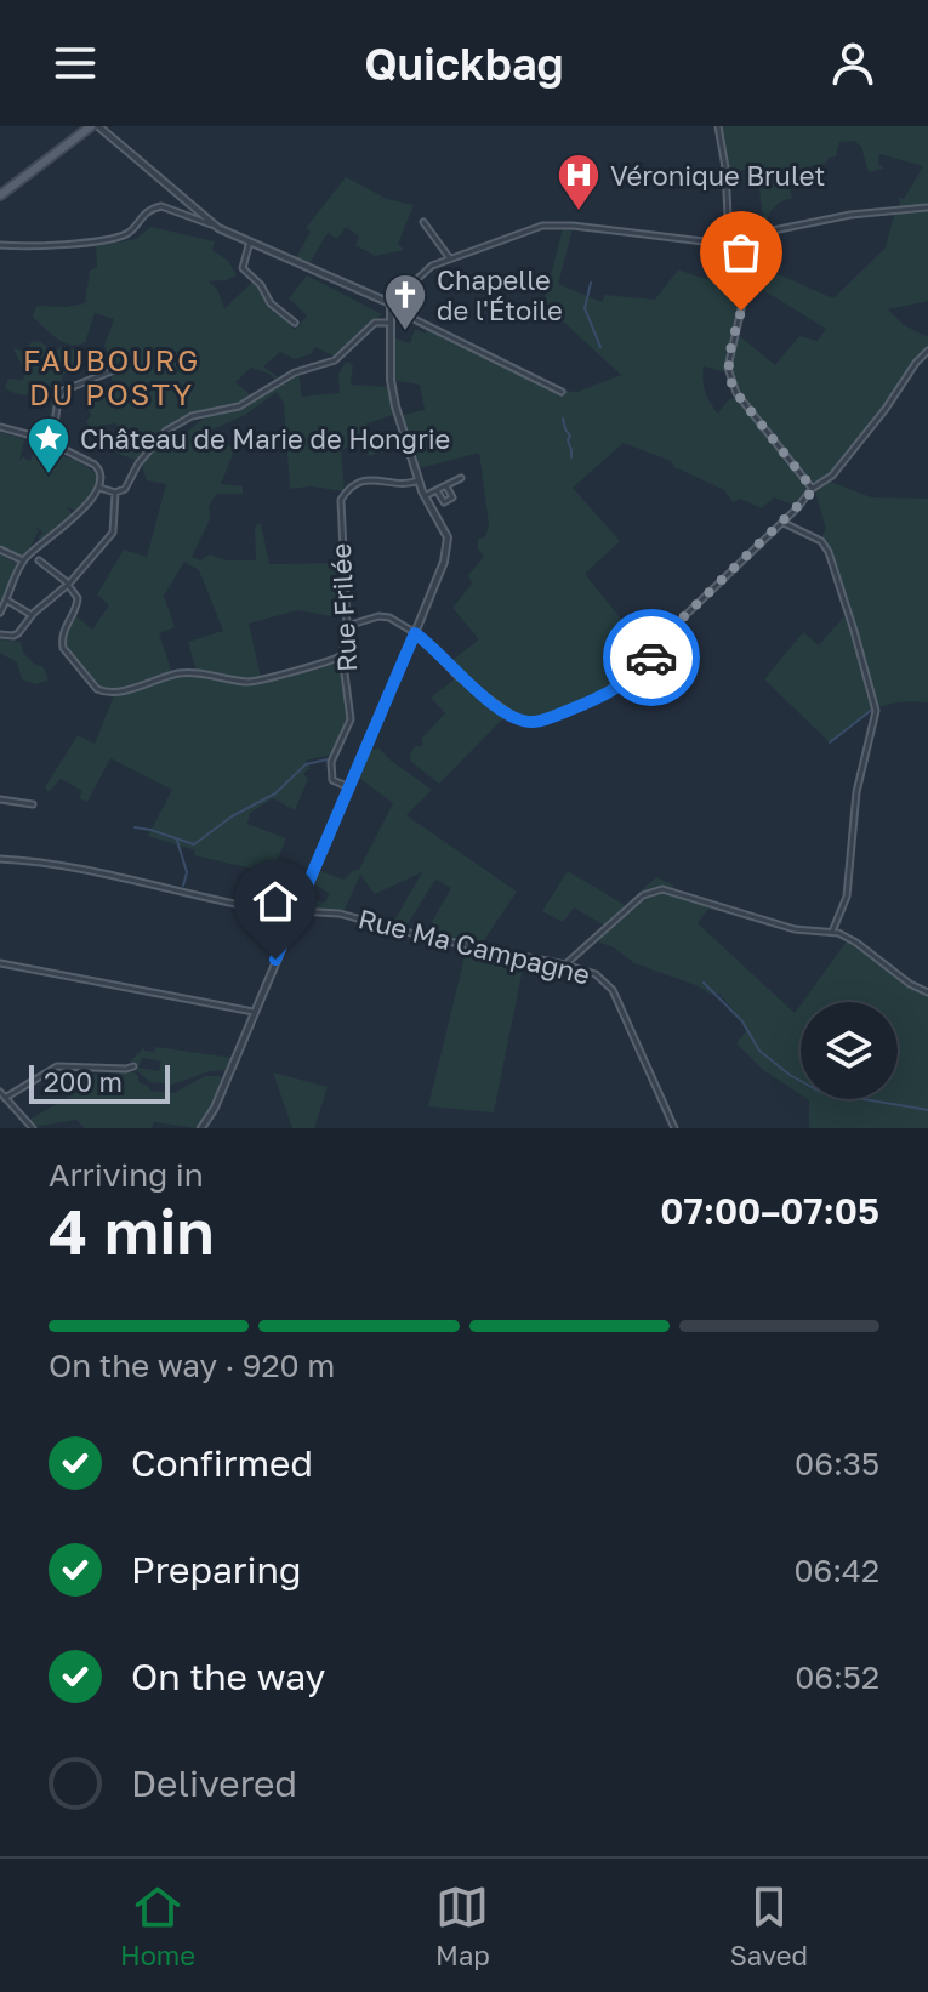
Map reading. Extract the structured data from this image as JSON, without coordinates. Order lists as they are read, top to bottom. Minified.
{"streets":{"street":["Rue Frilée","Rue Ma Campagne"]},"districts":["FAUBOURG DU POSTY"],"places":{"hospital":["Véronique Brulet"],"church":["Chapelle de l'Étoile"],"place":["Château de Marie de Hongrie"]},"scale_bar":"200 m","page":{"header":"Quickbag","scale":"200 m","heading":["4 min","Arriving in","07:00–07:05"],"bar":"On the way · 920 m","list":[["Confirmed","06:35"],["Preparing","06:42"],["On the way","06:52"],"Delivered"],"tabs":["Home","Map","Saved"]}}
